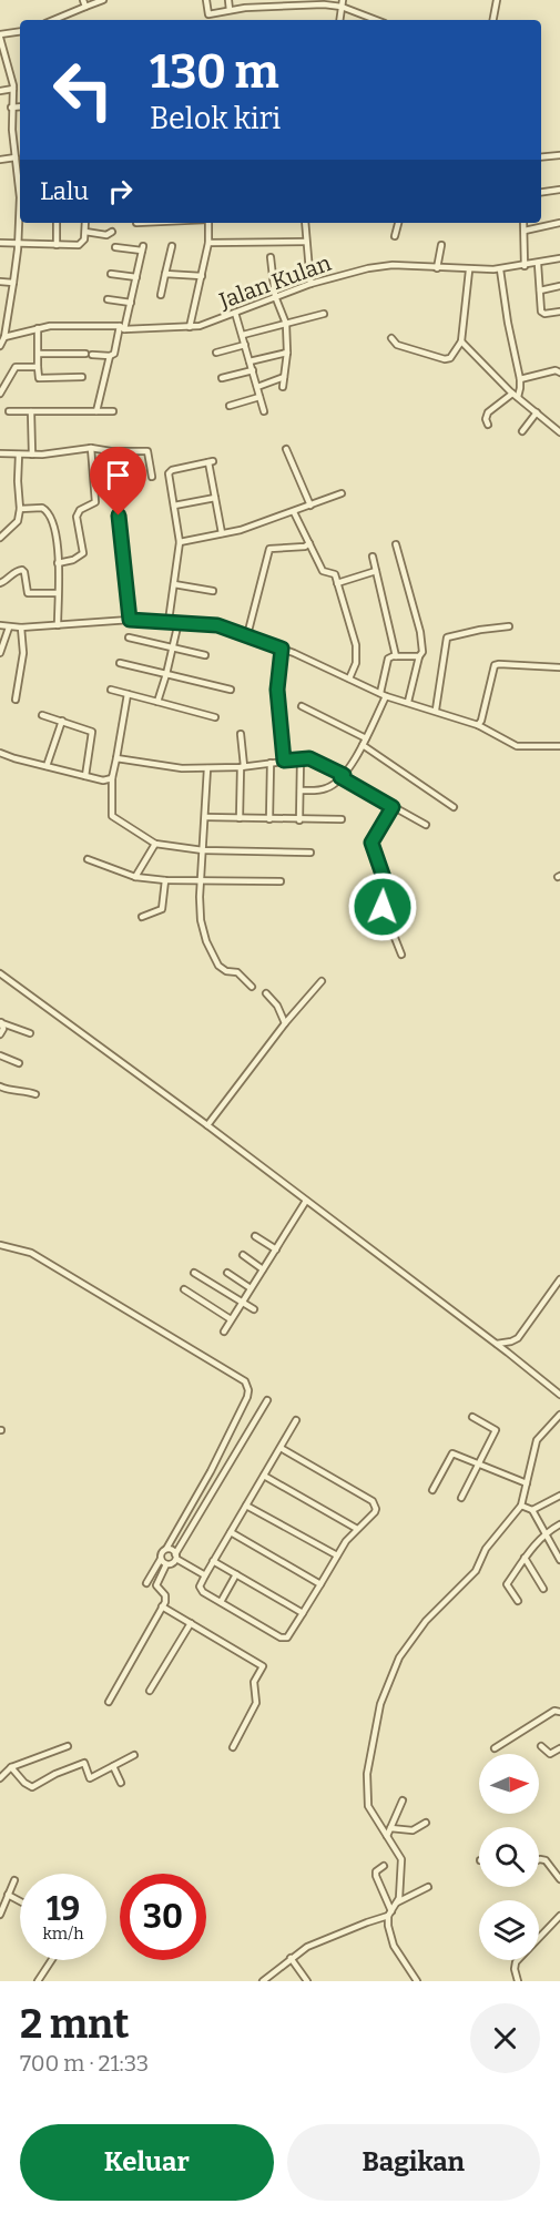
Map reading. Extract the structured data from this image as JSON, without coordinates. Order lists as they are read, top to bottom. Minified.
{"streets":{"street":["Jalan Kulan"]},"north":"right","page":{"turn":["130 m","Belok kiri"],"then":"Lalu","speed":"19 km/h","limit":"30","heading":["2 mnt","700 m · 21:33"],"buttons":["Keluar","Bagikan"]}}
